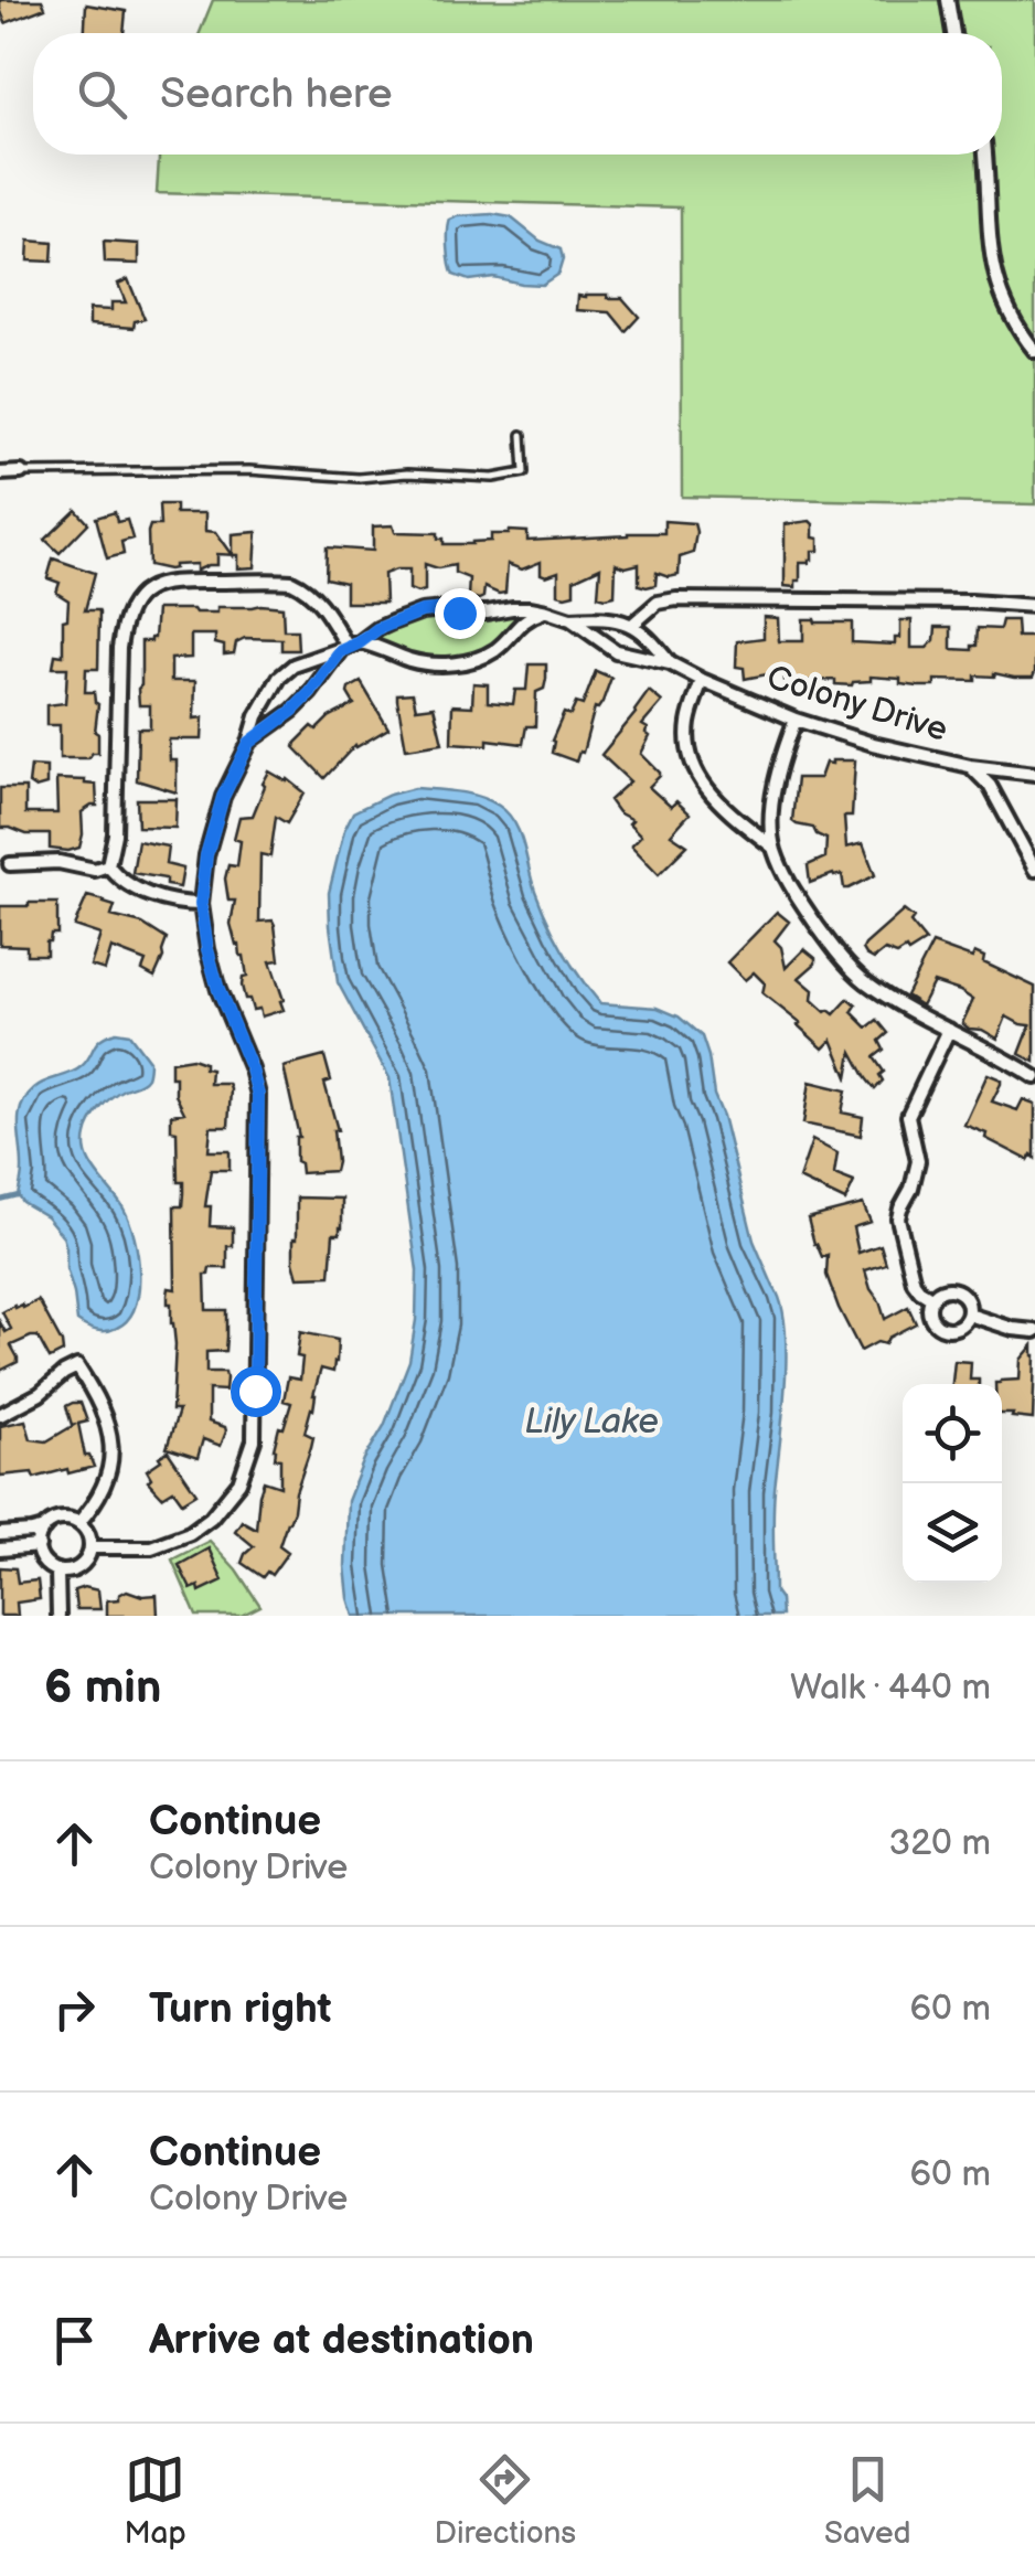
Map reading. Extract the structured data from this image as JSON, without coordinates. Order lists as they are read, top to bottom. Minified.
{"streets":{"street":["Colony Drive"]},"water":["Lily Lake"],"page":{"search":"Search here","heading":["6 min","Walk · 440 m"],"list":[["Continue","Colony Drive","320 m"],["Turn right","60 m"],["Continue","Colony Drive","60 m"],"Arrive at destination"],"nav":["Map","Directions","Saved"]}}
